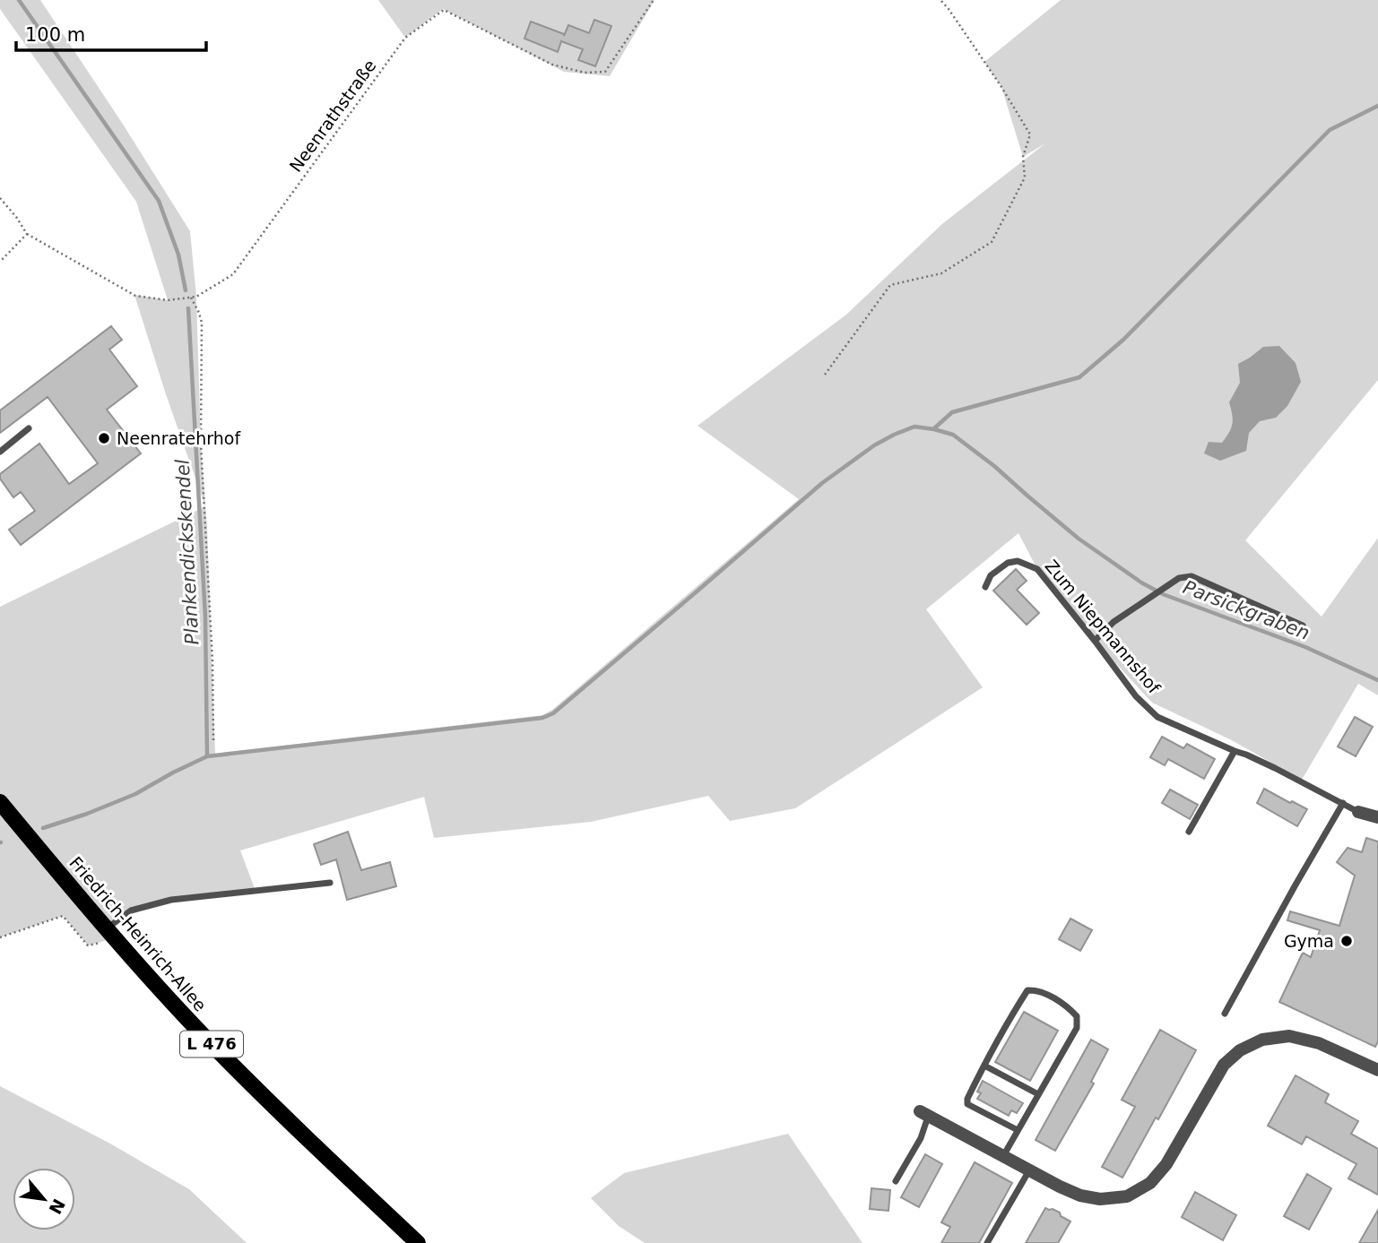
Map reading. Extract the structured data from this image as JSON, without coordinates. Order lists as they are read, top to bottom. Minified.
{"streets":{"main road":["Friedrich-Heinrich-Allee","L 476"],"street":["Zum Niepmannshof"],"path":["Neenrathstraße"]},"water":["Plankendickskendel","Parsickgraben"],"places":["Neenratehrhof","Gyma"],"scale_bar":"100 m","north":"bottom right"}
